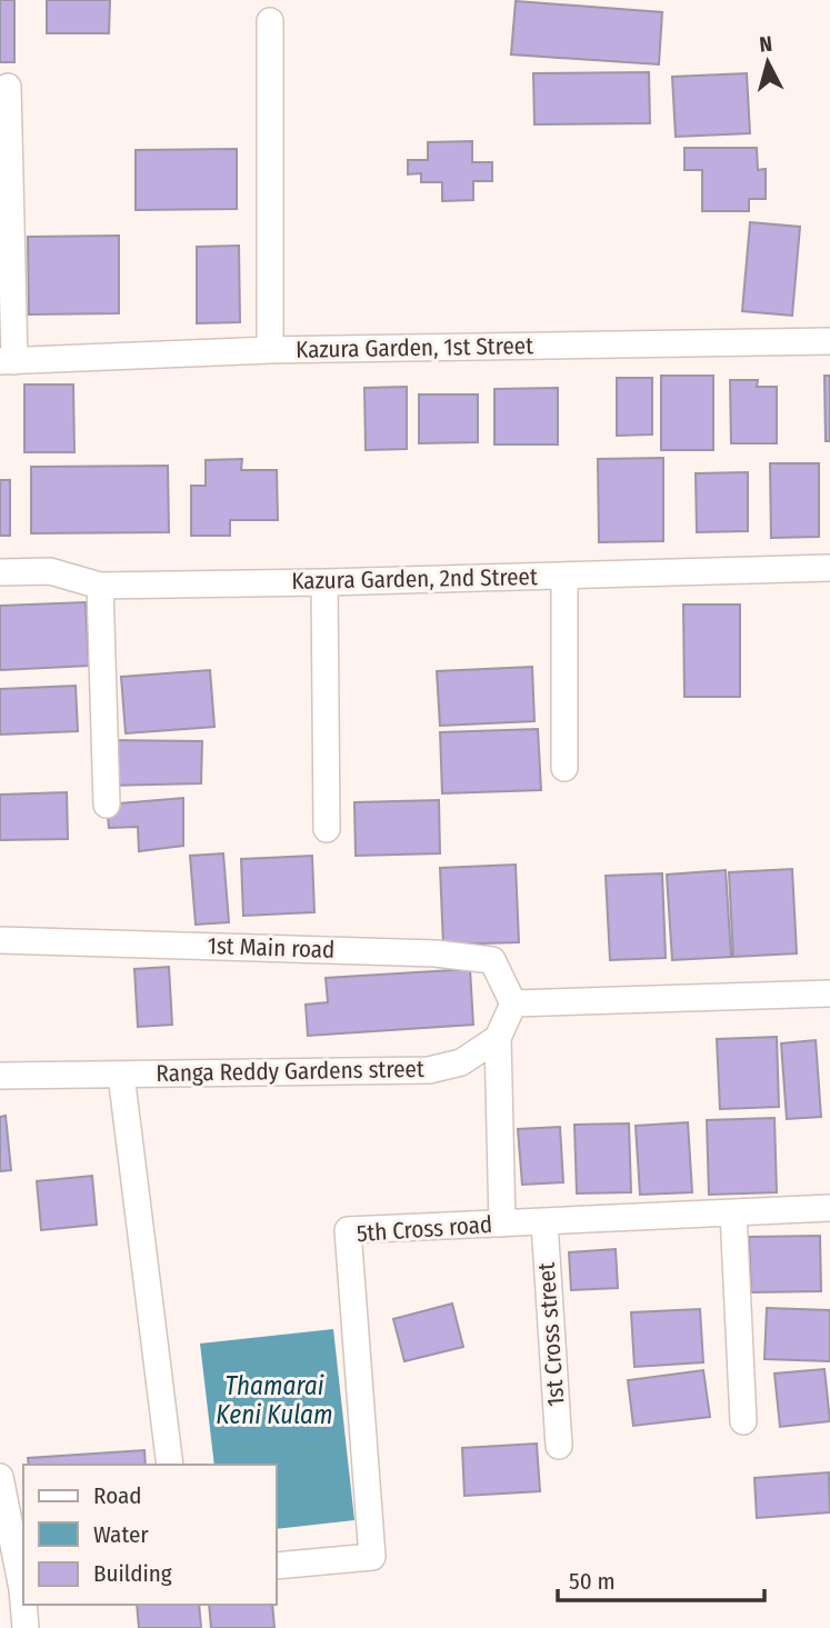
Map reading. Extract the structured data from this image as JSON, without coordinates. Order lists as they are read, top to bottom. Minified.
{"streets":{"street":["Kazura Garden, 1st Street","Kazura Garden, 2nd Street","1st Main road","Ranga Reddy Gardens street","5th Cross road","1st Cross street"]},"crossings":[["5th Cross road","1st Cross street"]],"water":["Thamarai Keni Kulam"],"legend":["Road","Water","Building"],"scale_bar":"50 m","north":"top"}
